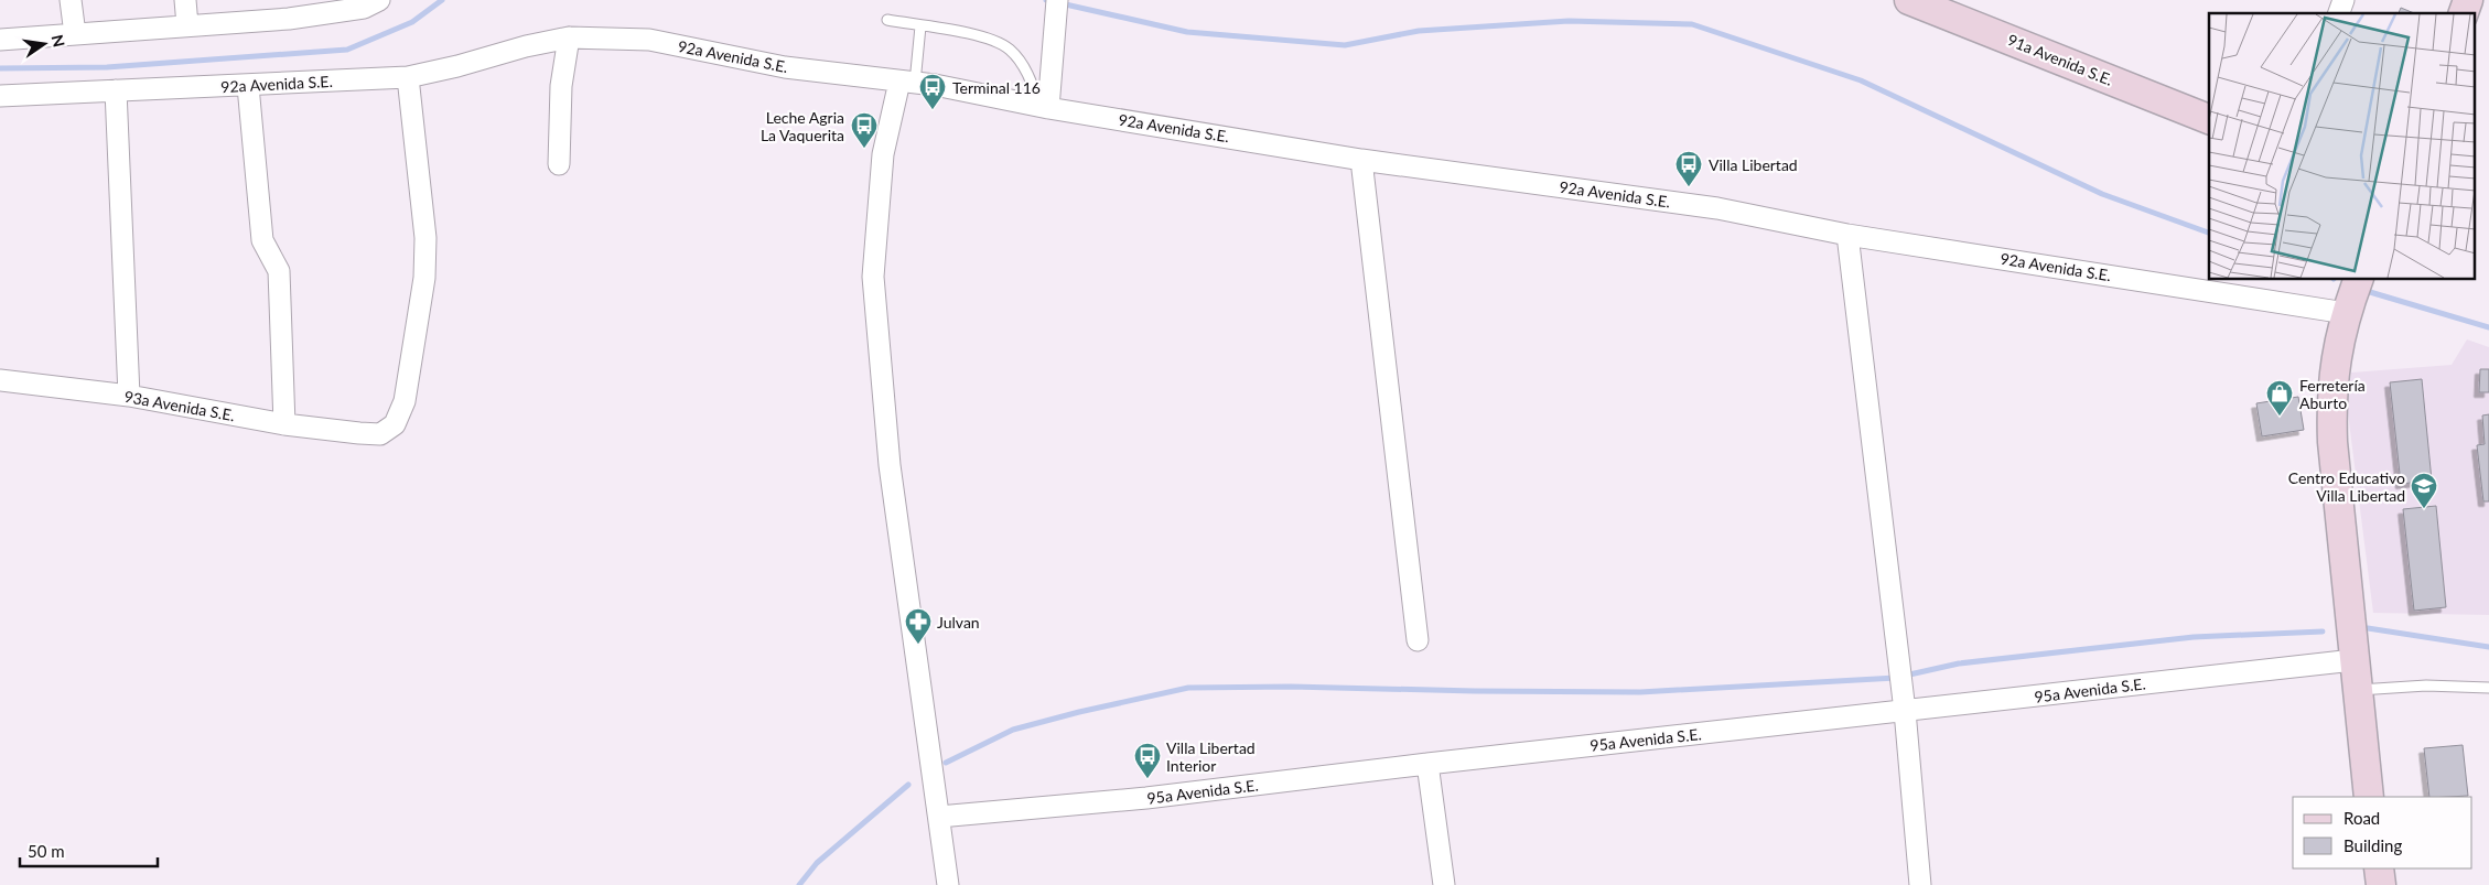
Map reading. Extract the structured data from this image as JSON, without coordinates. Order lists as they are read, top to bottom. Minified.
{"streets":{"street":["92a Avenida S.E.","91a Avenida S.E.","93a Avenida S.E.","95a Avenida S.E."]},"crossings":[["92a Avenida S.E.","93a Avenida S.E."]],"places":{"bus stop":["Terminal 116","Leche Agria La Vaquerita","Villa Libertad","Villa Libertad Interior"],"shop":["Ferretería Aburto"],"school or university":["Centro Educativo Villa Libertad"],"pharmacy":["Julvan"]},"legend":["Road","Building"],"scale_bar":"50 m","north":"right"}
